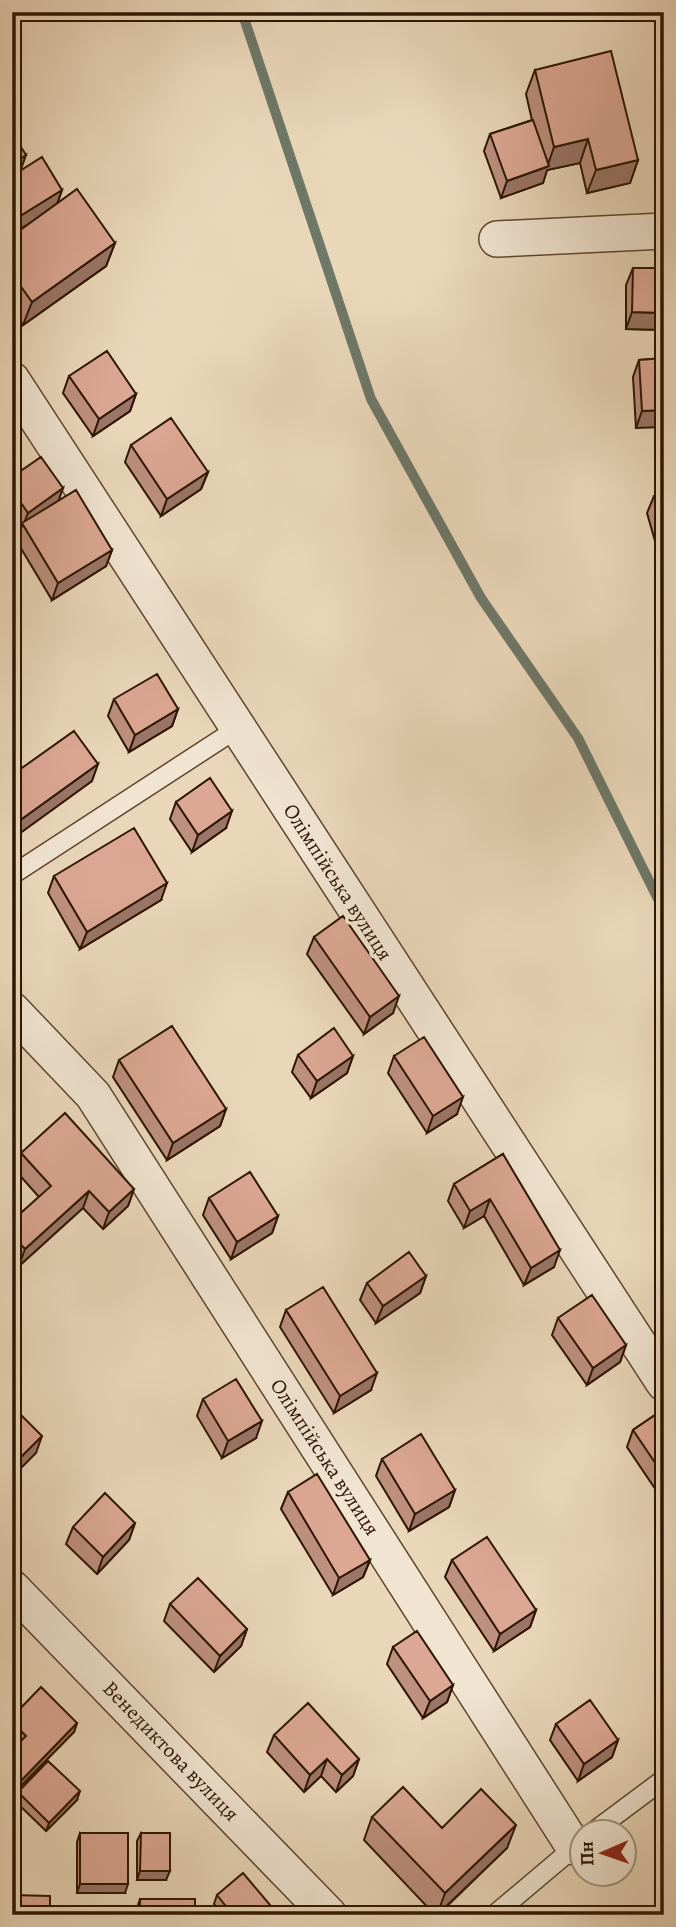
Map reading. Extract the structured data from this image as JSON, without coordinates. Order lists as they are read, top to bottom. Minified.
{"streets":{"street":["Олімпійська вулиця","Венедиктова вулиця"]},"north":"left"}
